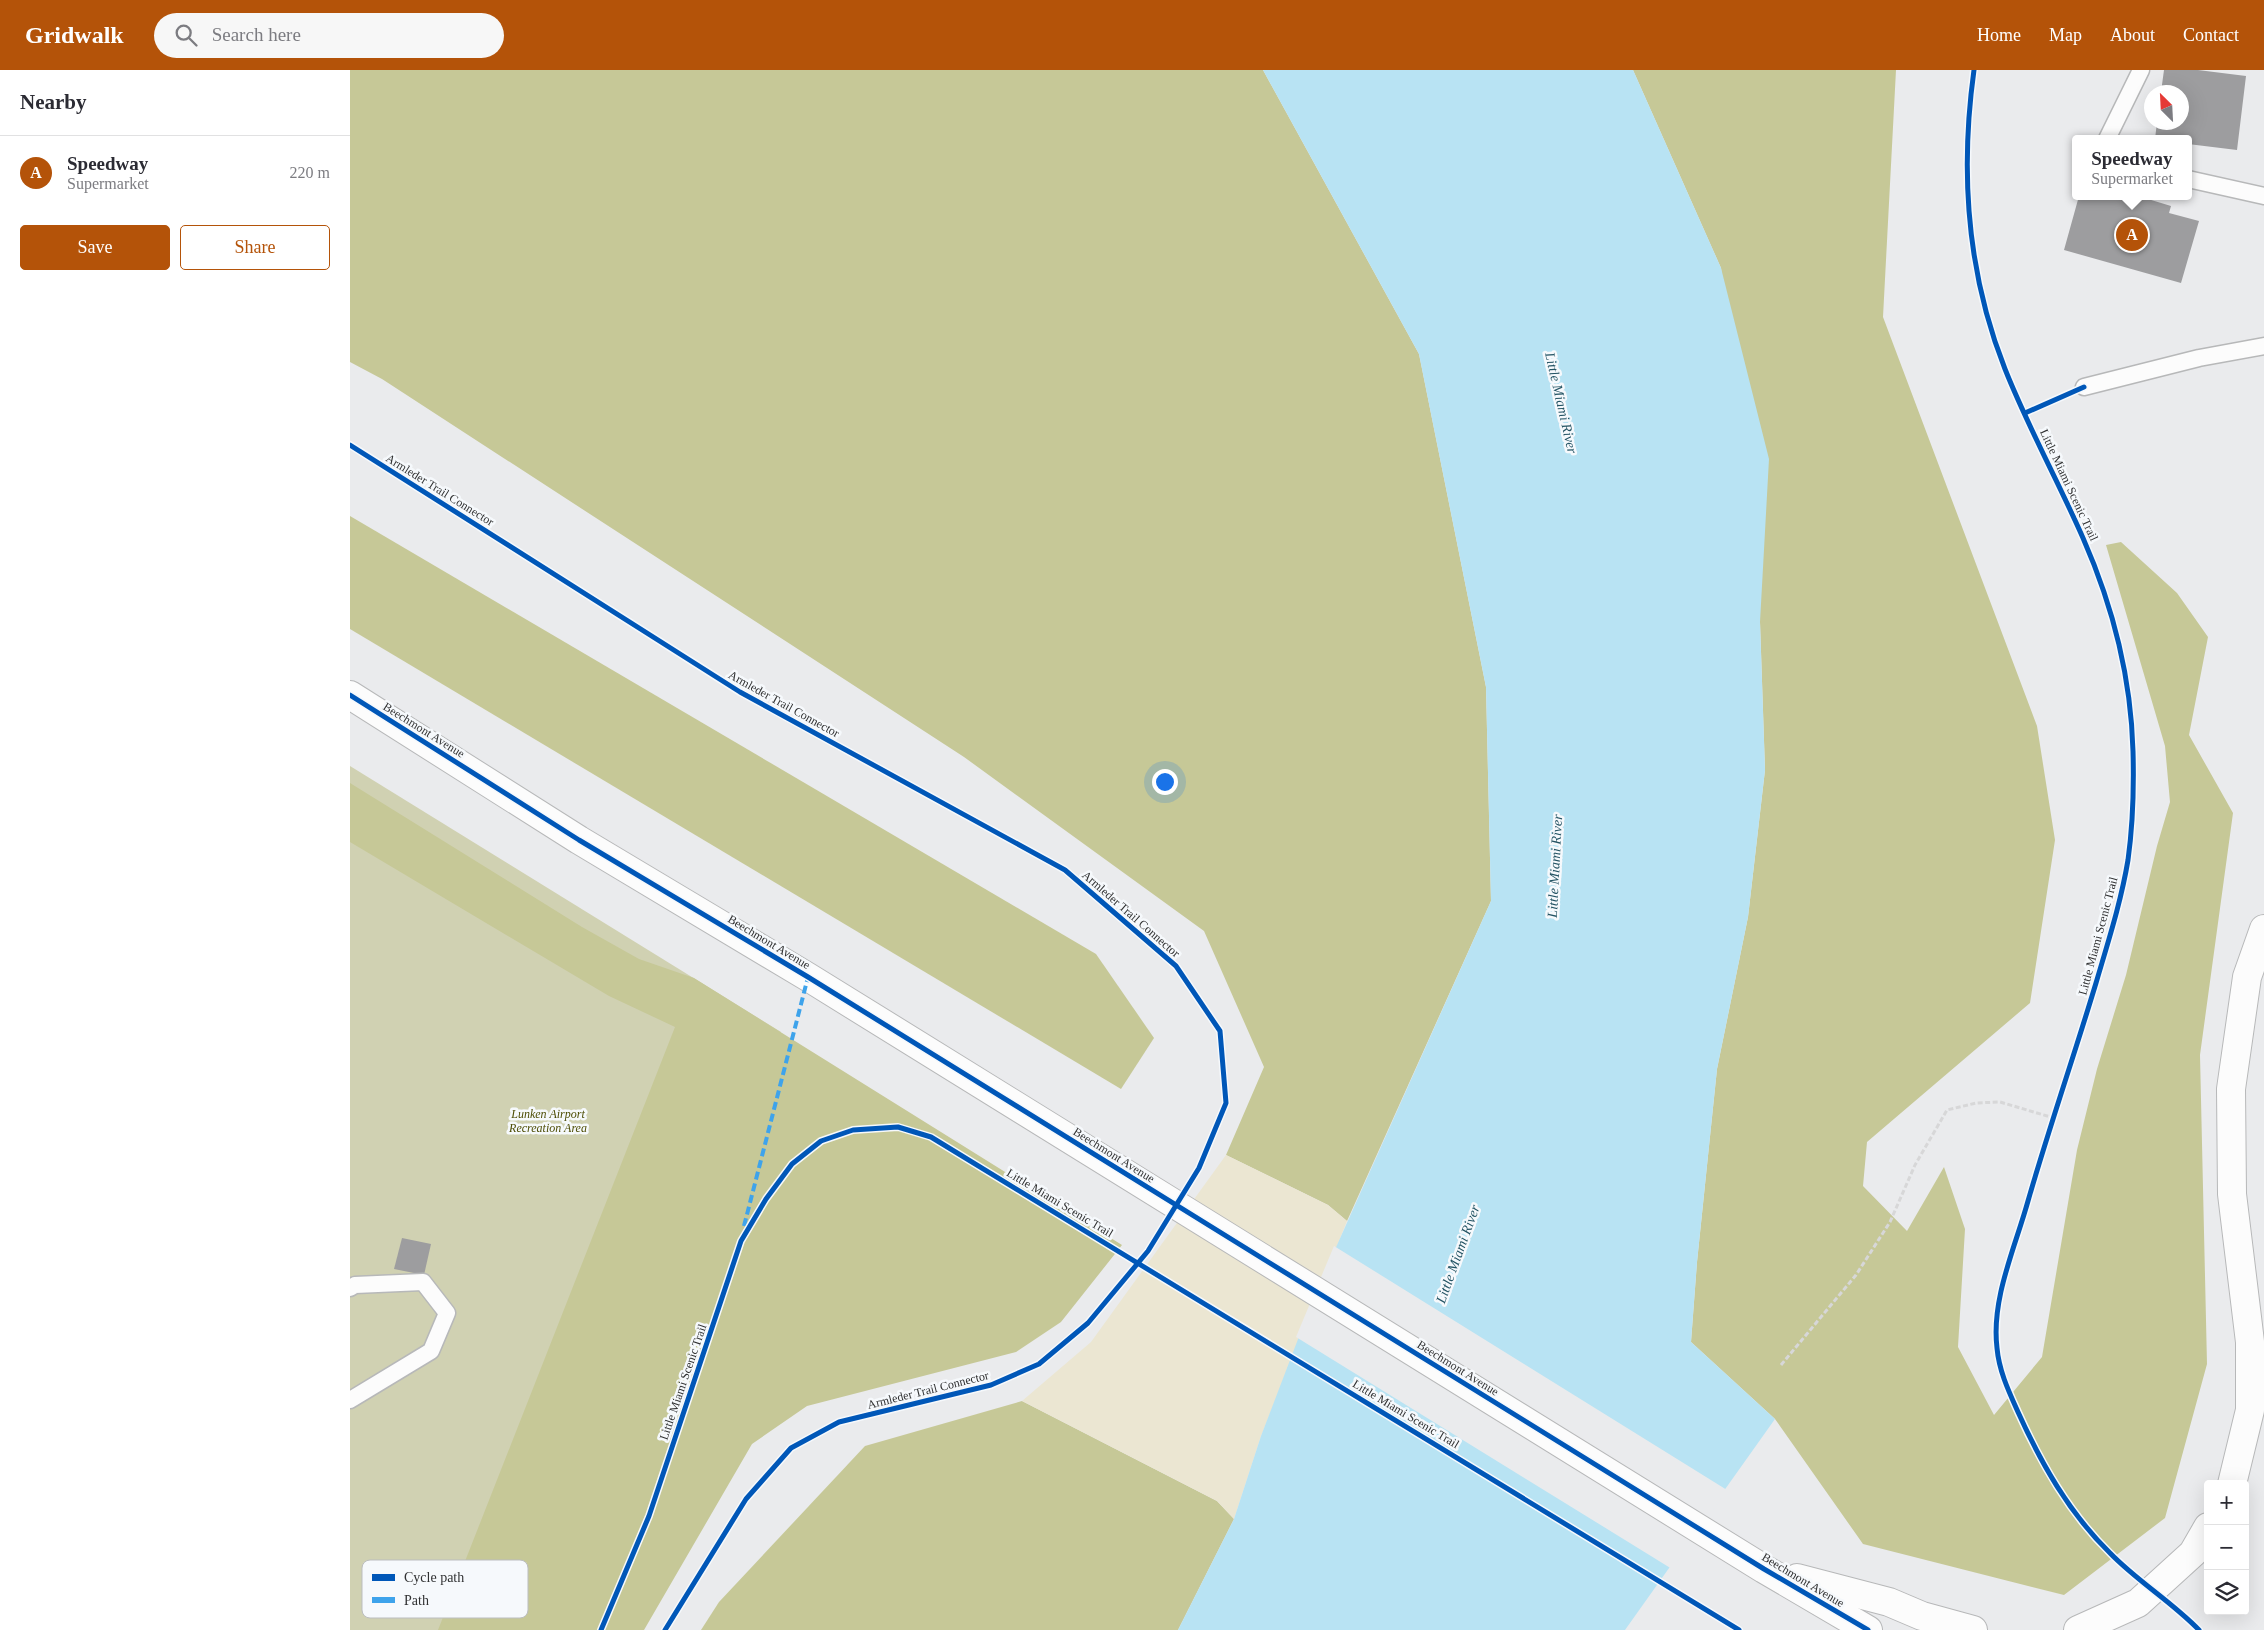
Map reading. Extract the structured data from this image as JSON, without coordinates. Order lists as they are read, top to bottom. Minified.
{"streets":{"highway":["Beechmont Avenue"],"cycle path":["Little Miami Scenic Trail","Armleder Trail Connector"]},"water":["Little Miami River"],"parks":["Lunken Airport Recreation Area"],"legend":["Cycle path","Path"],"north":"top left","page":{"header":"Gridwalk","search":"Search here","nav":["Home","Map","About","Contact"],"heading":"Nearby","list":[{"mark":"A","name":"Speedway","note":"Supermarket","value":"220 m"}],"popup":["Speedway","Supermarket"],"buttons":["Save","Share"],"pins":"A","map_buttons":["+","−"]}}
